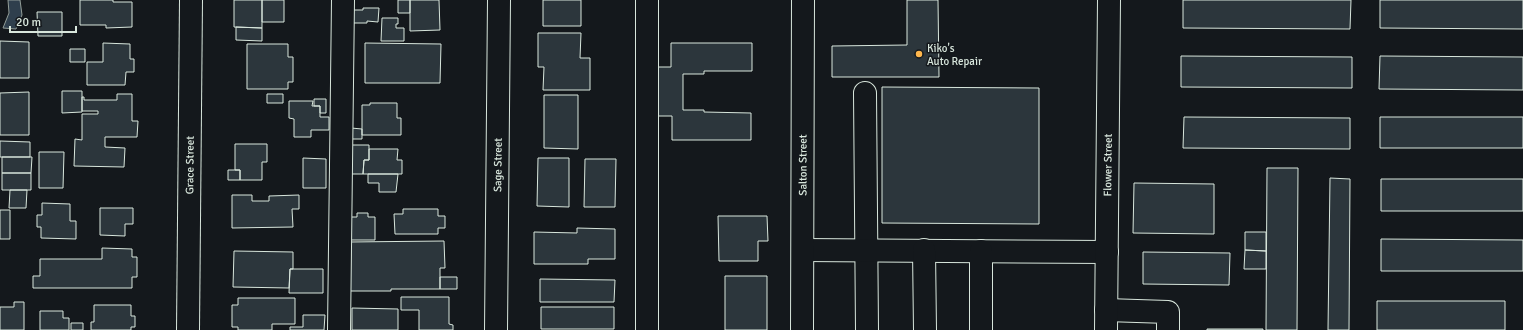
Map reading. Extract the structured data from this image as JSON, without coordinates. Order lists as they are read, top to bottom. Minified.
{"streets":{"street":["Grace Street","Sage Street","Salton Street","Flower Street"]},"places":["Kiko's Auto Repair"],"scale_bar":"20 m"}
